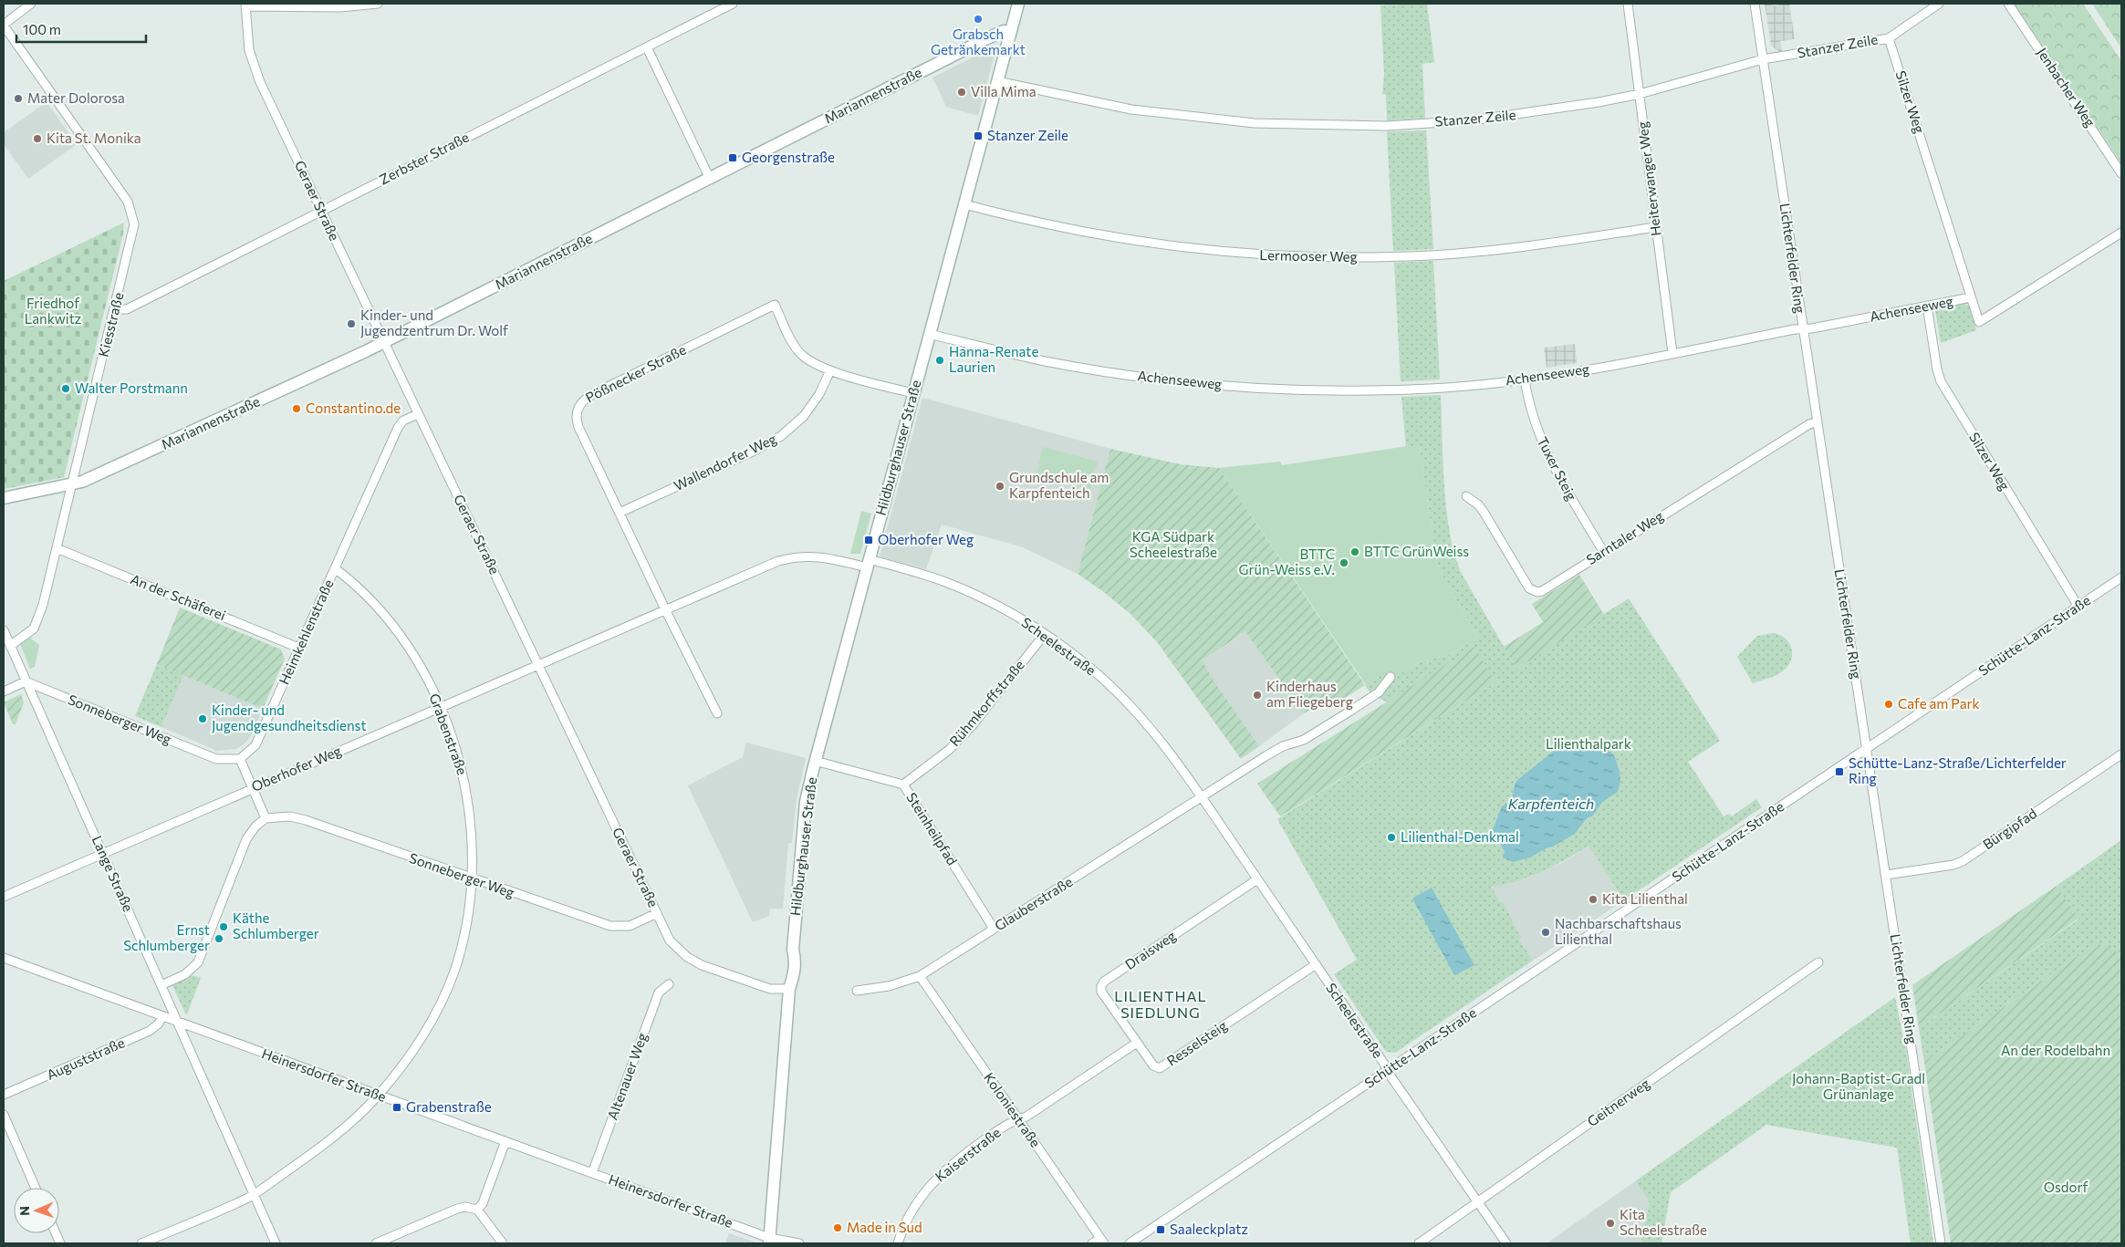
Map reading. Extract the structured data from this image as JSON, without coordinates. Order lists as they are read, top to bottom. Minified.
{"streets":{"main road":["Mariannenstraße","Hildburghauser Straße"],"street":["Stanzer Zeile","Jenbacher Weg","Silzer Weg","Zerbster Straße","Heiterwanger Weg","Geraer Straße","Lermooser Weg","Lichterfelder Ring","Achenseeweg","Kiesstraße","Pößnecker Straße","Wallendorfer Weg","Tuxer Steig","Sarntaler Weg","An der Schäferei","Heimkehlenstraße","Schütte-Lanz-Straße","Scheelestraße","Rühmkorffstraße","Sonneberger Weg","Grabenstraße","Oberhofer Weg","Steinheilpfad","Bürgipfad","Lange Straße","Glauberstraße","Draisweg","Resselsteig","Auguststraße","Heinersdorfer Straße","Altenauer Weg","Geitnerweg","Koloniestraße","Kaiserstraße"]},"crossings":[["Stanzer Zeile","Silzer Weg"],["Stanzer Zeile","Heiterwanger Weg"],["Stanzer Zeile","Lichterfelder Ring"],["Stanzer Zeile","Hildburghauser Straße"],["Mariannenstraße","Geraer Straße"],["Mariannenstraße","Kiesstraße"],["Mariannenstraße","Hildburghauser Straße"],["Silzer Weg","Achenseeweg"],["Silzer Weg","Schütte-Lanz-Straße"],["Zerbster Straße","Geraer Straße"],["Zerbster Straße","Kiesstraße"],["Heiterwanger Weg","Lermooser Weg"],["Heiterwanger Weg","Achenseeweg"],["Geraer Straße","Hildburghauser Straße"],["Geraer Straße","Heimkehlenstraße"],["Geraer Straße","Sonneberger Weg"],["Geraer Straße","Oberhofer Weg"],["Lermooser Weg","Hildburghauser Straße"],["Lichterfelder Ring","Achenseeweg"],["Lichterfelder Ring","Sarntaler Weg"],["Lichterfelder Ring","Schütte-Lanz-Straße"],["Lichterfelder Ring","Bürgipfad"],["Achenseeweg","Hildburghauser Straße"],["Achenseeweg","Tuxer Steig"],["Kiesstraße","An der Schäferei"],["Kiesstraße","Lange Straße"],["Pößnecker Straße","Wallendorfer Weg"],["Pößnecker Straße","Oberhofer Weg"],["Hildburghauser Straße","Scheelestraße"],["Hildburghauser Straße","Oberhofer Weg"],["Hildburghauser Straße","Steinheilpfad"],["Hildburghauser Straße","Heinersdorfer Straße"],["Tuxer Steig","Sarntaler Weg"],["An der Schäferei","Heimkehlenstraße"],["Heimkehlenstraße","Sonneberger Weg"],["Heimkehlenstraße","Grabenstraße"],["Schütte-Lanz-Straße","Scheelestraße"],["Scheelestraße","Rühmkorffstraße"],["Scheelestraße","Oberhofer Weg"],["Scheelestraße","Glauberstraße"],["Scheelestraße","Draisweg"],["Scheelestraße","Resselsteig"],["Scheelestraße","Geitnerweg"],["Rühmkorffstraße","Steinheilpfad"],["Sonneberger Weg","Grabenstraße"],["Sonneberger Weg","Lange Straße"],["Grabenstraße","Oberhofer Weg"],["Grabenstraße","Lange Straße"],["Grabenstraße","Heinersdorfer Straße"],["Oberhofer Weg","Lange Straße"],["Steinheilpfad","Glauberstraße"],["Lange Straße","Heinersdorfer Straße"],["Glauberstraße","Koloniestraße"],["Draisweg","Resselsteig"],["Auguststraße","Heinersdorfer Straße"],["Heinersdorfer Straße","Altenauer Weg"],["Koloniestraße","Kaiserstraße"]],"districts":["LILIENTHAL SIEDLUNG"],"water":["Karpfenteich"],"parks":["Friedhof Lankwitz","KGA Südpark Scheelestraße","Lilienthalpark","An der Rodelbahn","Johann-Baptist-Gradl Grünanlage","Osdorf"],"places":{"other":["Grabsch Getränkemarkt","Villa Mima","Mater Dolorosa","Kita St. Monika","Kinder- und Jugendzentrum Dr. Wolf","Hanna-Renate Laurien","Walter Porstmann","Constantino.de","Grundschule am Karpfenteich","BTTC GrünWeiss","BTTC Grün-Weiss e.V.","Kinderhaus am Fliegeberg","Cafe am Park","Kinder- und Jugendgesundheitsdienst","Lilienthal-Denkmal","Kita Lilienthal","Käthe Schlumberger","Nachbarschaftshaus Lilienthal","Ernst Schlumberger","Kita Scheelestraße","Made in Sud"],"transit":["Stanzer Zeile","Georgenstraße","Oberhofer Weg","Schütte-Lanz-Straße/Lichterfelder Ring","Grabenstraße","Saaleckplatz"]},"scale_bar":"100 m","north":"left"}
